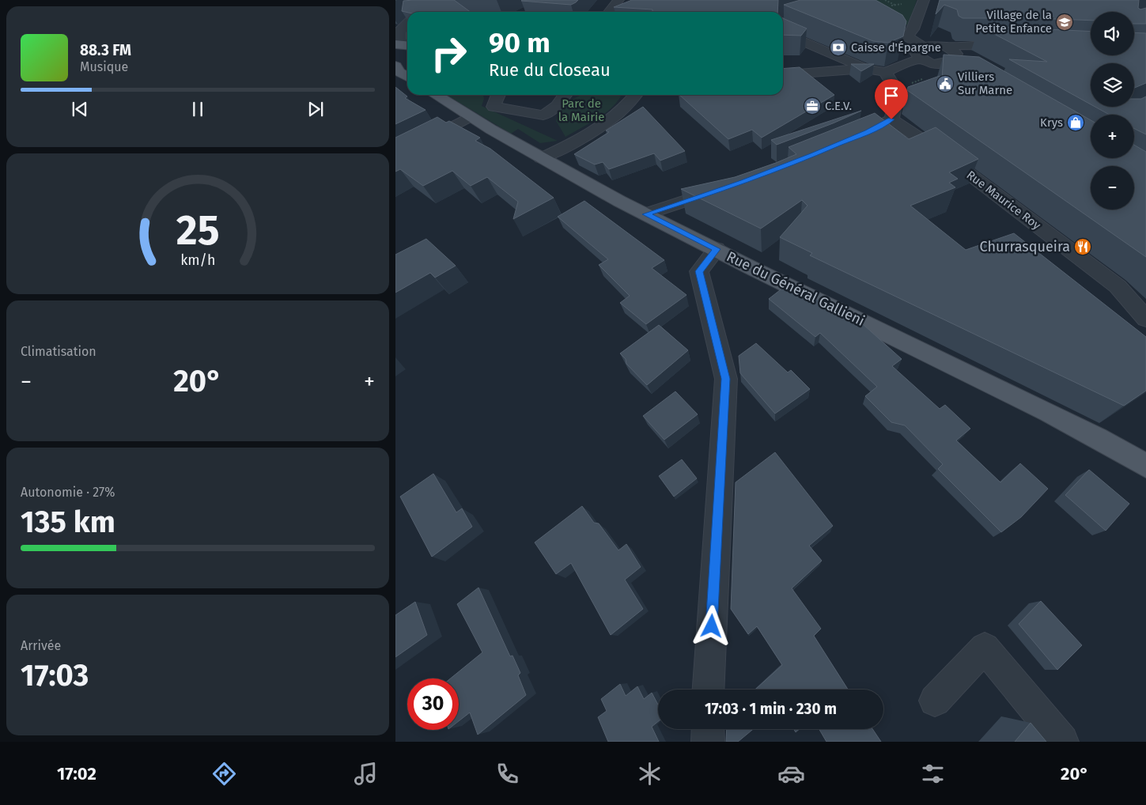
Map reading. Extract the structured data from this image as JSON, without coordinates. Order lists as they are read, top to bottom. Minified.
{"streets":{"main road":["Rue du Général Gallieni"],"street":["Rue Maurice Roy"]},"parks":["Parc de la Mairie"],"places":{"school or university":["Village de la Petite Enfance"],"bank":["Caisse d'Épargne"],"public building":["Villiers Sur Marne"],"office":["C.E.V."],"shop":["Krys"],"restaurant":["Churrasqueira"]},"page":{"map_buttons":["+","−"],"turn":["90 m","Rue du Closeau"],"song":["88.3 FM","Musique"],"tile":["Climatisation",["Autonomie · 27%","135 km"],["Arrivée","17:03"]],"heat":["−","20°","+"],"limit":"30","trip":"17:03 · 1 min · 230 m","tabs":["17:02","20°"],"gauge":["25","km/h"]}}
